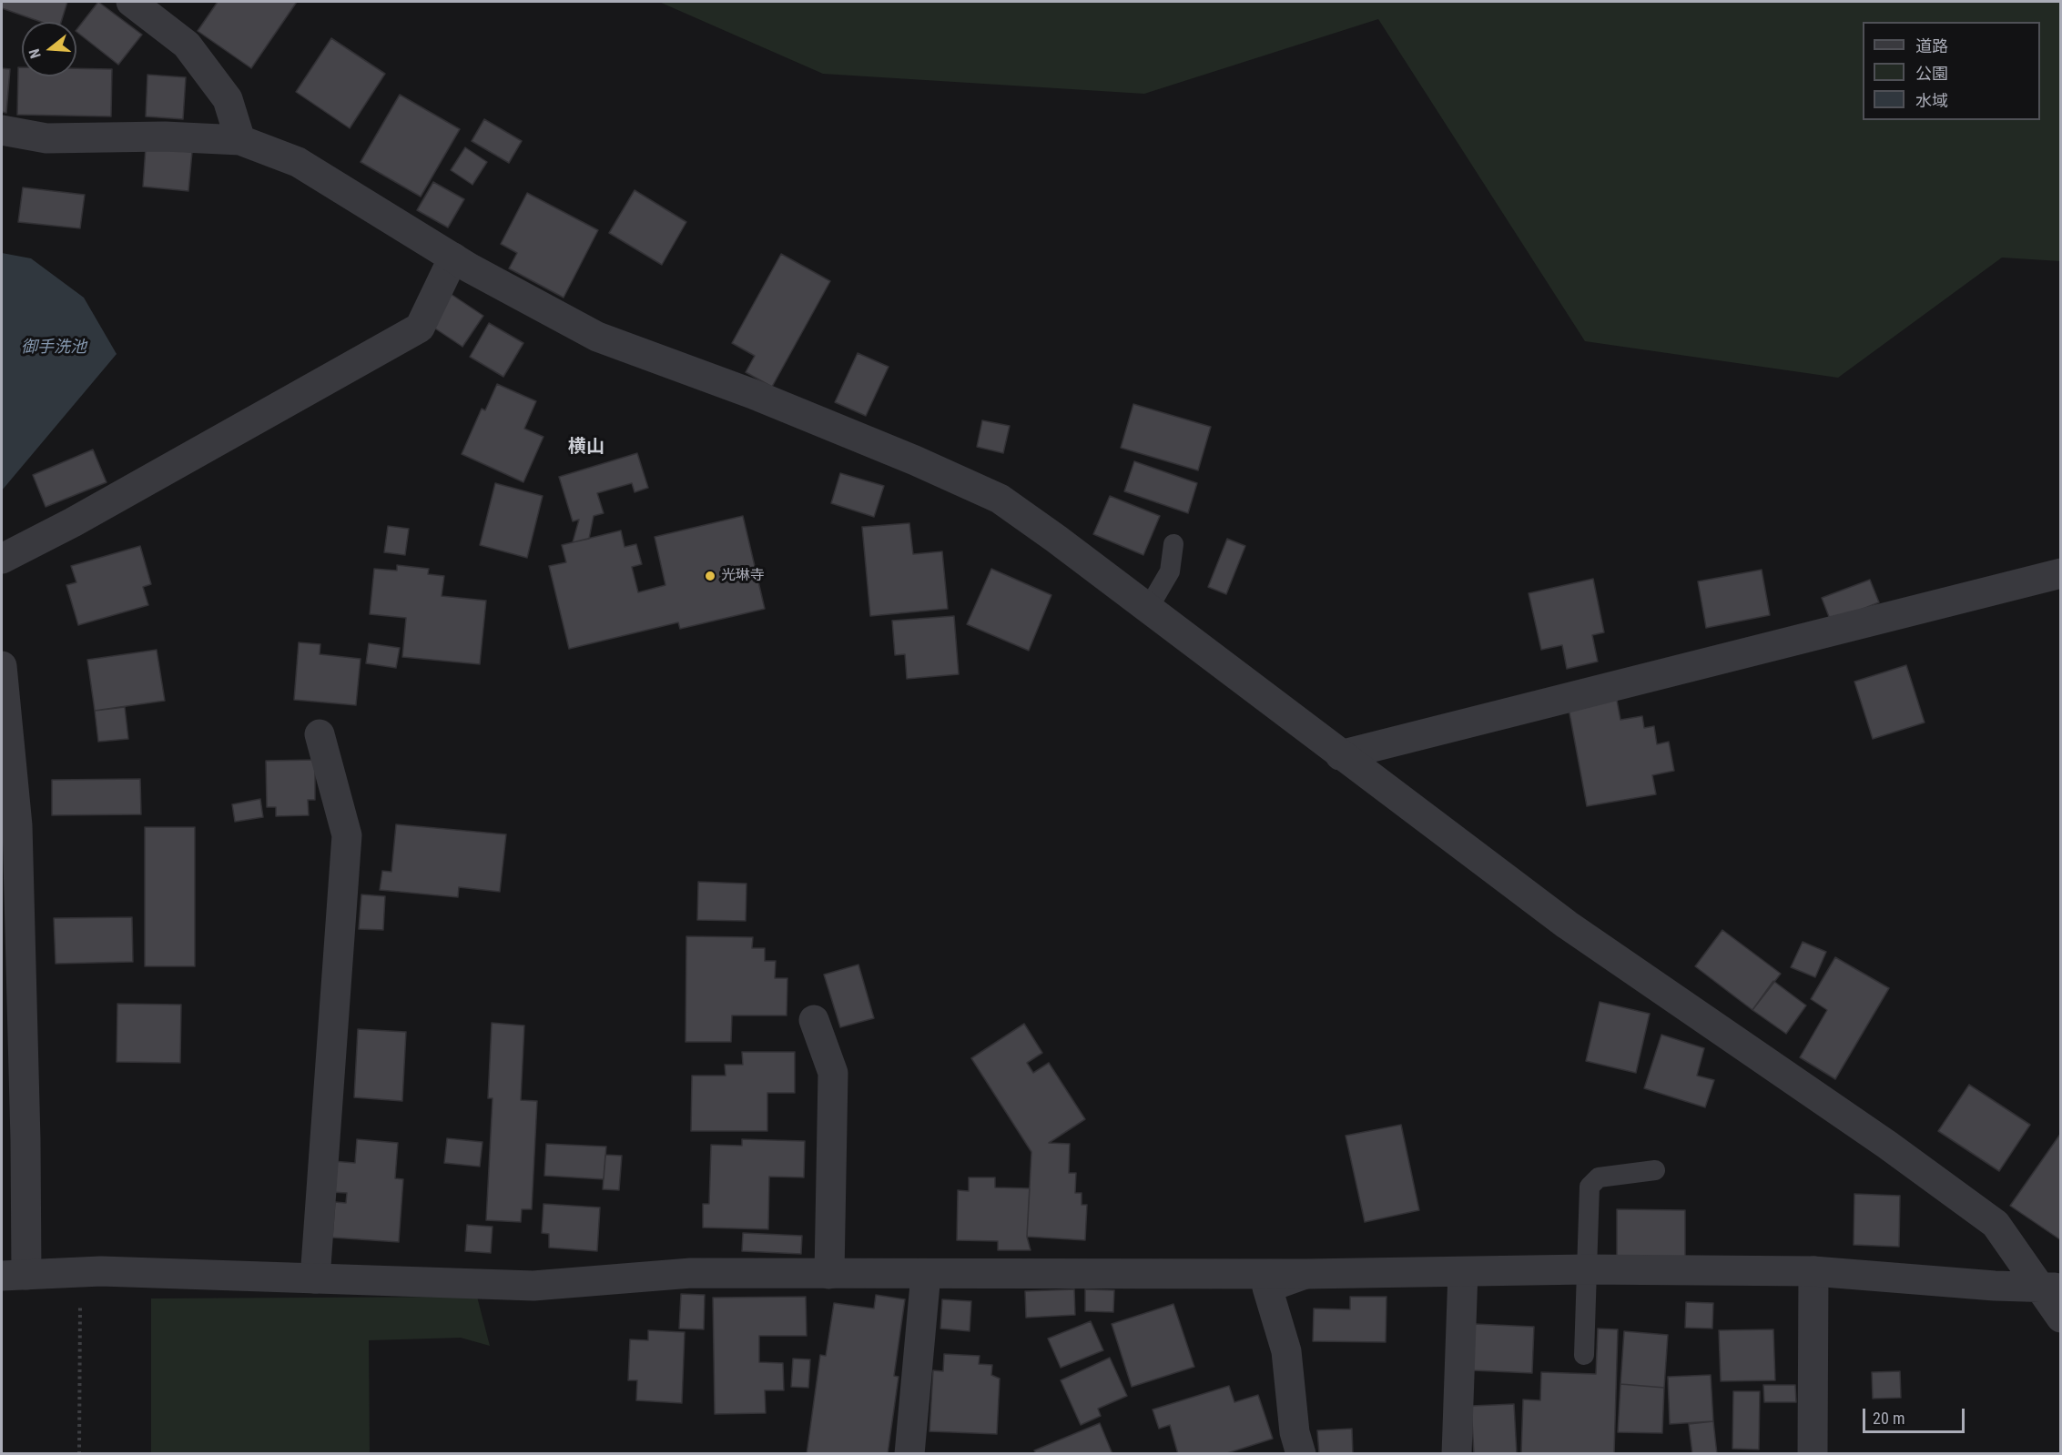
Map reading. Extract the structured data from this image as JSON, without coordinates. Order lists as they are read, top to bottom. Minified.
{"districts":["横山"],"water":["御手洗池"],"places":["光琳寺"],"legend":["道路","公園","水域"],"scale_bar":"20 m","north":"left"}
